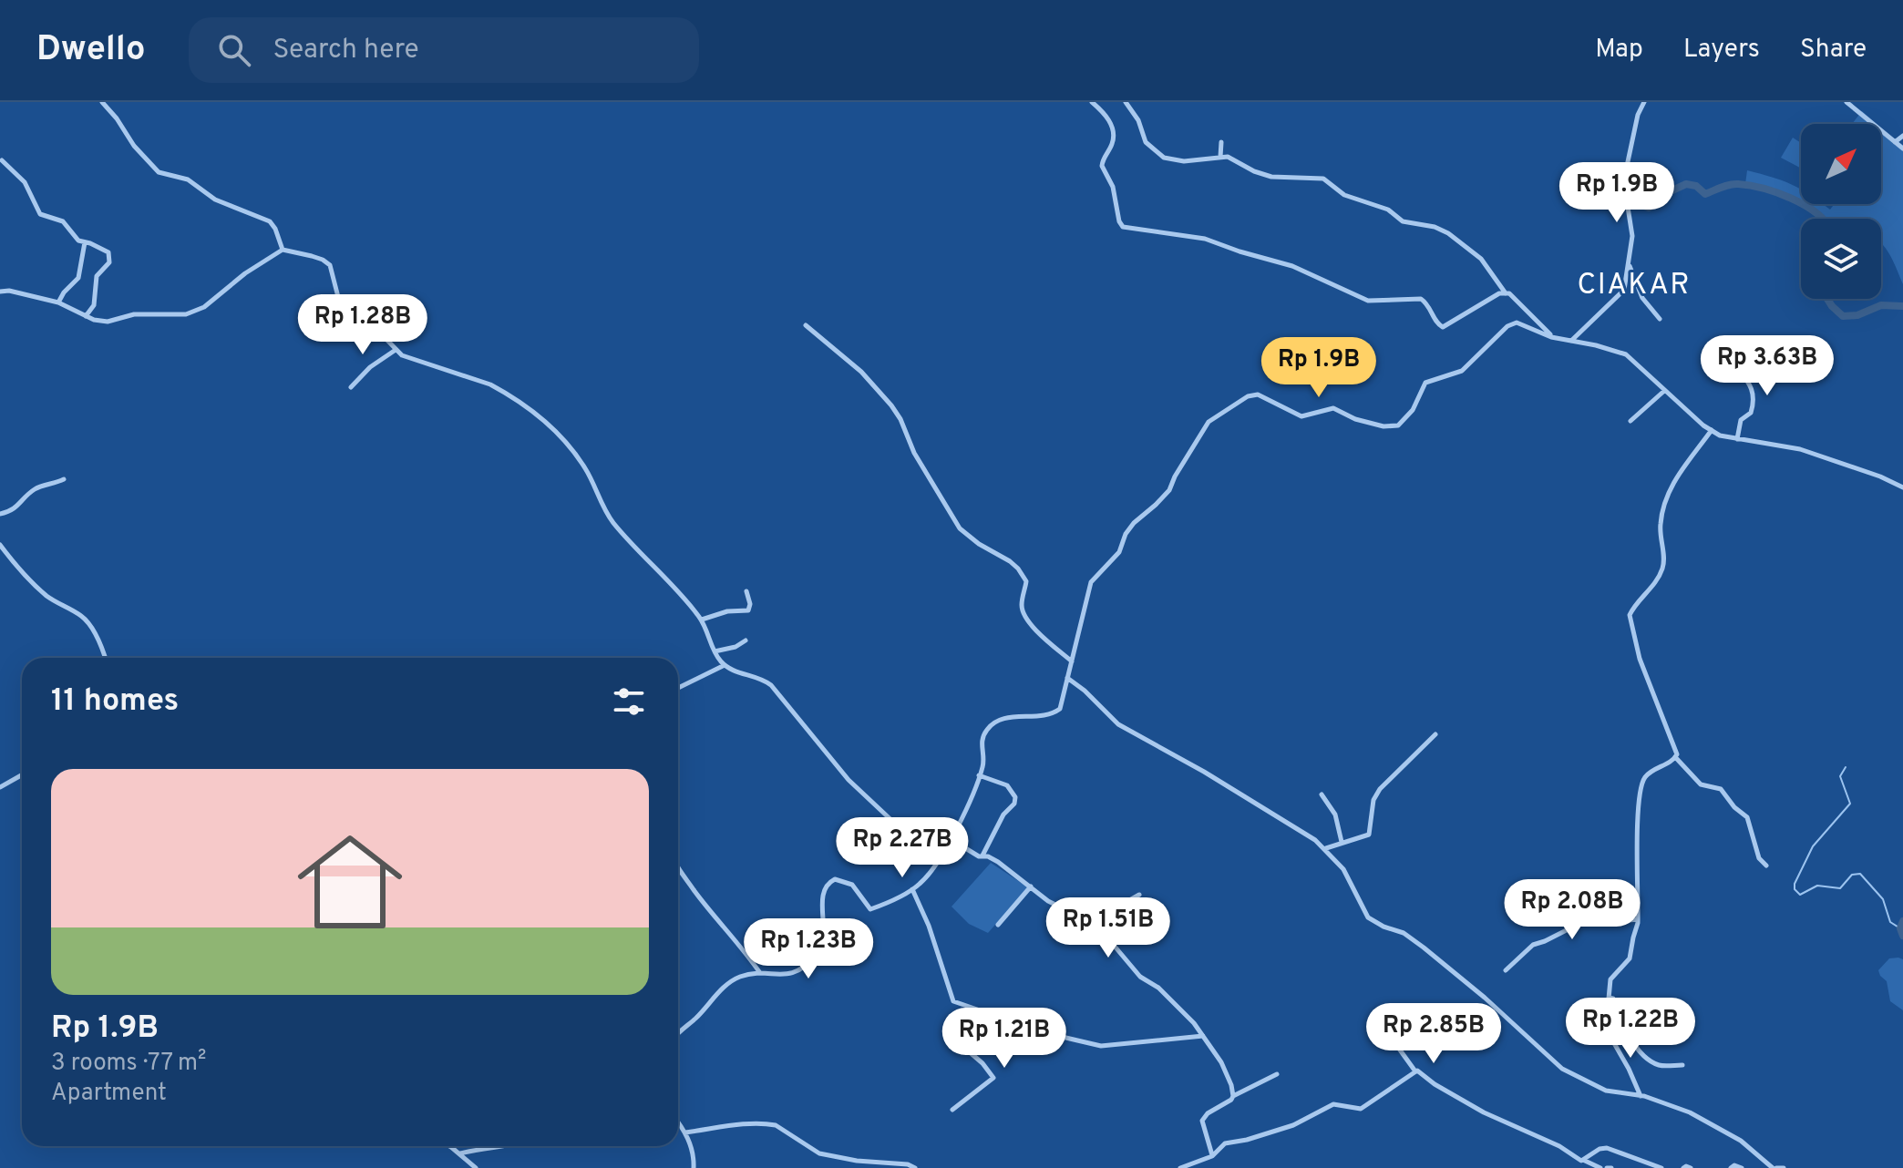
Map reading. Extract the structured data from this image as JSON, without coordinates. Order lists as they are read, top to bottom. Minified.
{"districts":["CIAKAR"],"north":"top right","page":{"header":"Dwello","search":"Search here","nav":["Map","Layers","Share"],"price":["Rp 1.9B","Rp 1.28B","Rp 3.63B","Rp 1.9B","Rp 2.27B","Rp 2.08B","Rp 1.51B","Rp 1.23B","Rp 1.22B","Rp 2.85B","Rp 1.21B"],"heading":"11 homes","list":[{"name":"Rp 1.9B","note":"3 rooms · 77 m² · Apartment"}]}}
